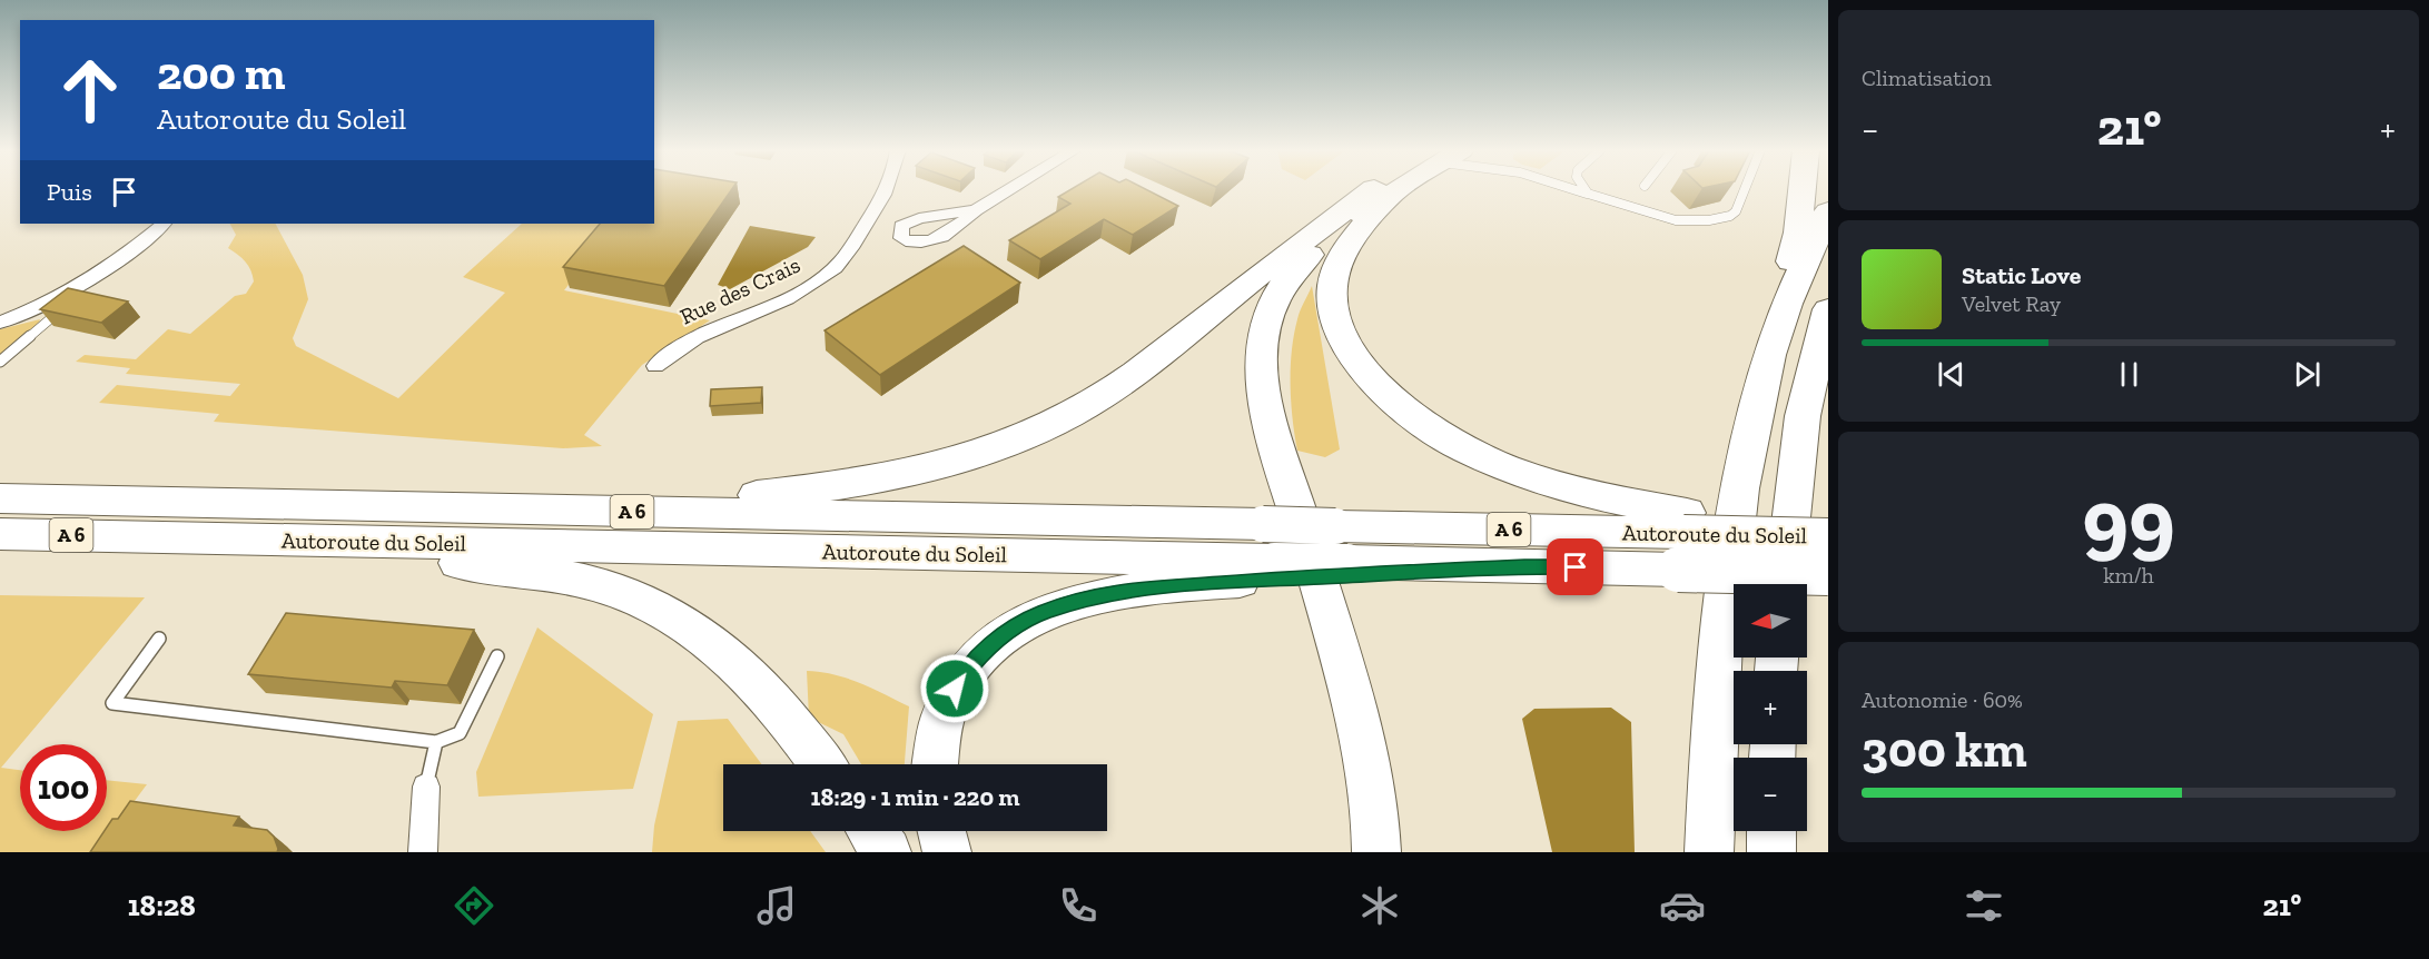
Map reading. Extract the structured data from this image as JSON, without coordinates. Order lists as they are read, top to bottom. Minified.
{"streets":{"highway":["A 6","Autoroute du Soleil"],"street":["Rue des Crais"]},"north":"left","page":{"tile":["Climatisation",["99","km/h"],["Autonomie · 60%","300 km"]],"turn":["200 m","Autoroute du Soleil"],"heat":["−","21°","+"],"then":"Puis","song":["Static Love","Velvet Ray"],"map_buttons":["+","−"],"limit":"100","trip":"18:29 · 1 min · 220 m","tabs":["18:28","21°"]}}
